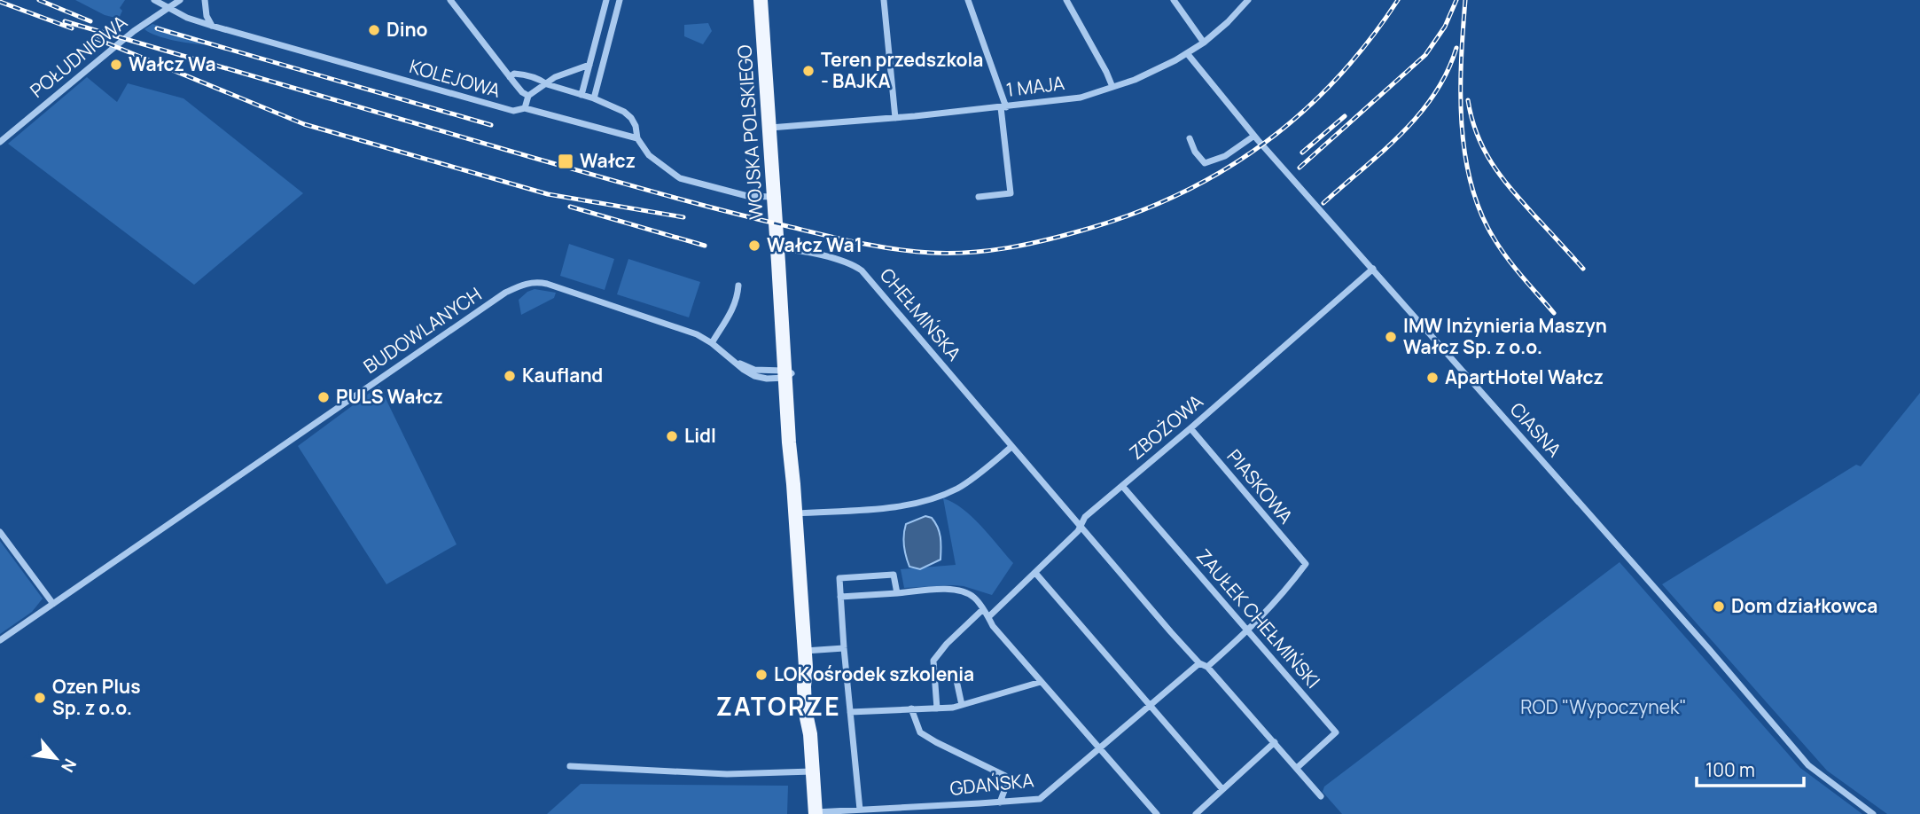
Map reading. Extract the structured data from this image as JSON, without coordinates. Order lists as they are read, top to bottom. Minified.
{"streets":{"main road":["WOJSKA POLSKIEGO"],"street":["POŁUDNIOWA","KOLEJOWA","1 MAJA","CHEŁMIŃSKA","BUDOWLANYCH","ZBOŻOWA","CIASNA","PIASKOWA","ZAUŁEK CHEŁMIŃSKI","GDAŃSKA"]},"crossings":[["POŁUDNIOWA","KOLEJOWA"],["1 MAJA","WOJSKA POLSKIEGO"],["1 MAJA","CIASNA"],["WOJSKA POLSKIEGO","CHEŁMIŃSKA"],["WOJSKA POLSKIEGO","BUDOWLANYCH"],["WOJSKA POLSKIEGO","GDAŃSKA"],["CHEŁMIŃSKA","ZBOŻOWA"],["ZBOŻOWA","CIASNA"],["ZBOŻOWA","PIASKOWA"],["ZBOŻOWA","ZAUŁEK CHEŁMIŃSKI"],["PIASKOWA","ZAUŁEK CHEŁMIŃSKI"]],"districts":["ZATORZE"],"parks":["ROD \"Wypoczynek\""],"places":{"other":["Dino","Wałcz Wa","Teren przedszkola - BAJKA","Wałcz Wa1","IMW Inżynieria Maszyn Wałcz Sp. z o.o.","Kaufland","ApartHotel Wałcz","PULS Wałcz","Lidl","Dom działkowca","LOK ośrodek szkolenia","Ozen Plus Sp. z o.o."],"transit":["Wałcz"]},"scale_bar":"100 m","north":"bottom right"}
